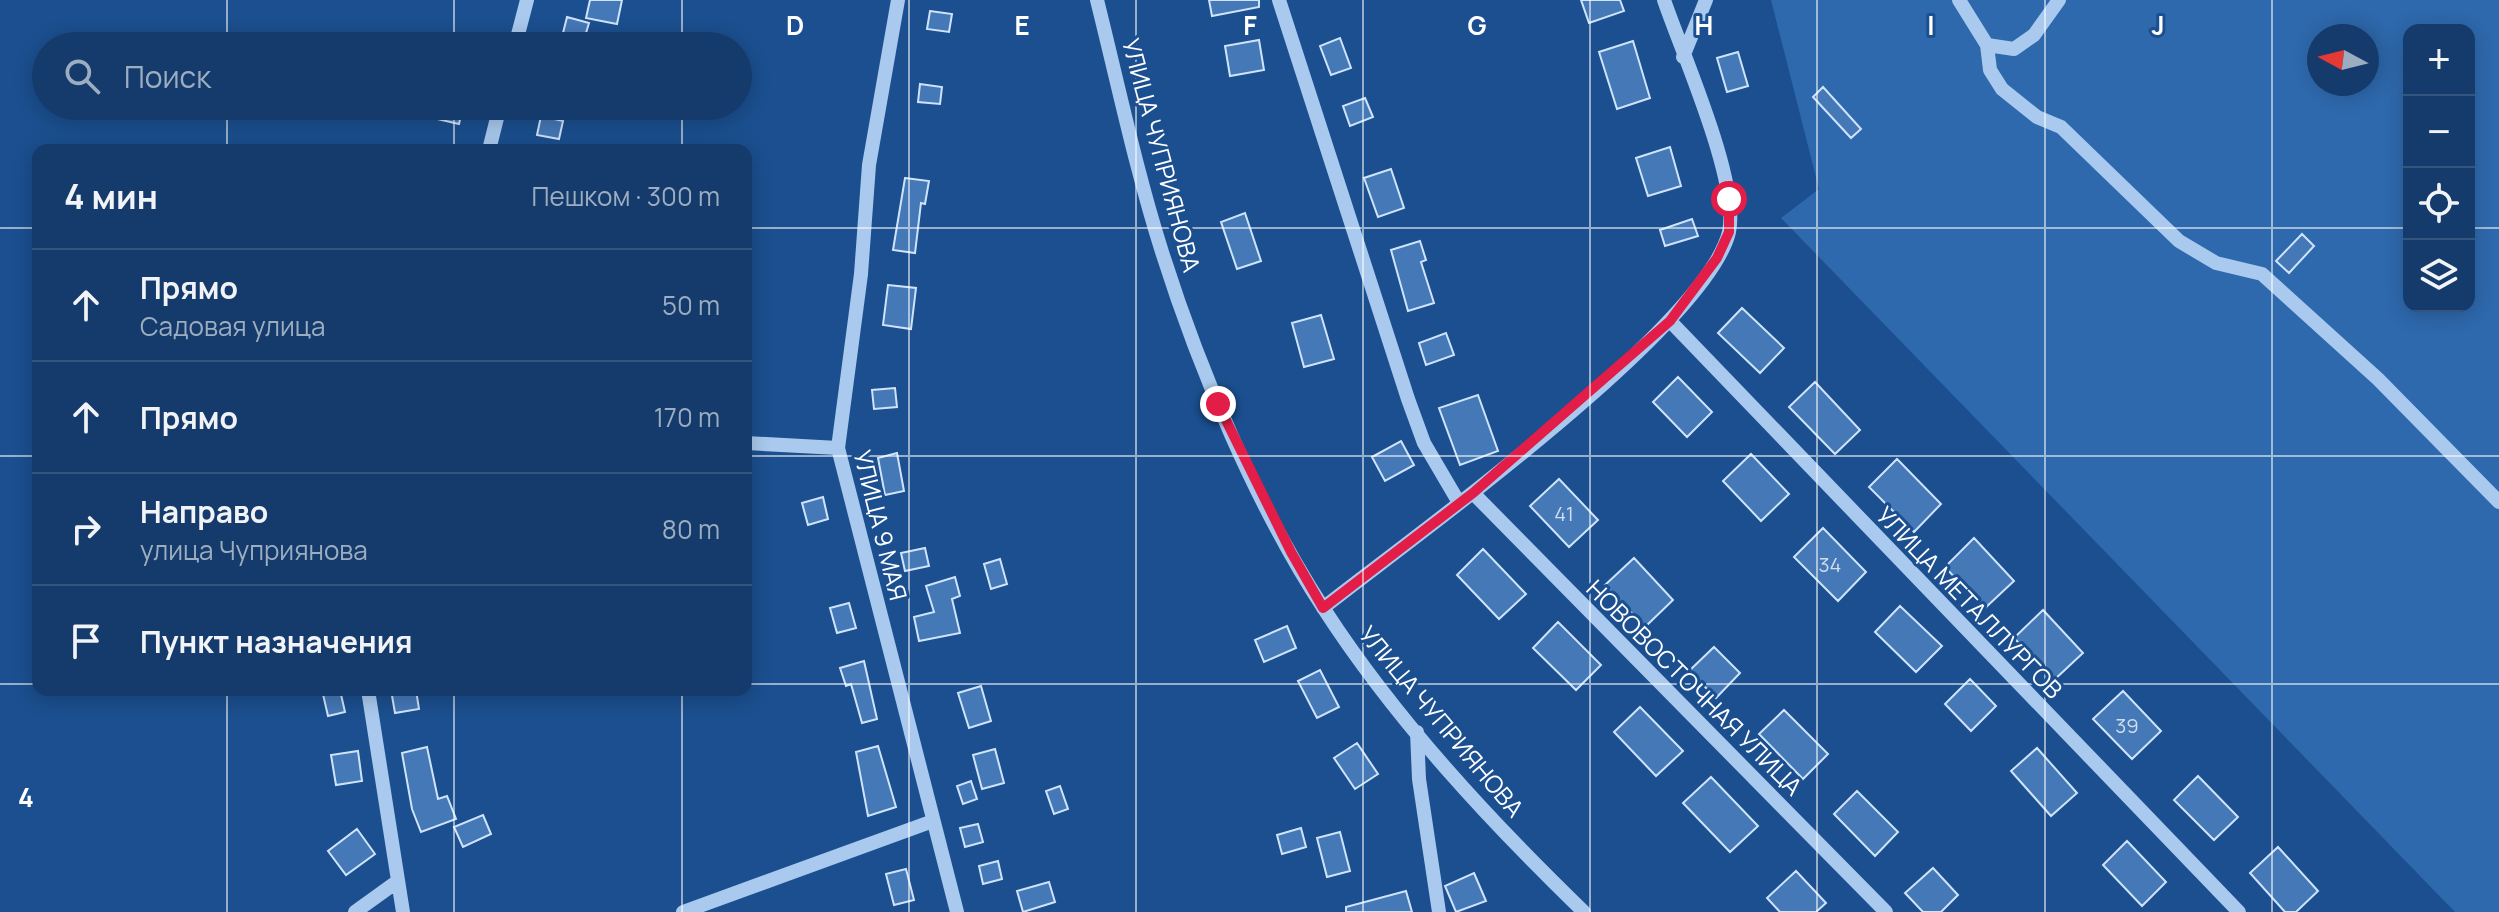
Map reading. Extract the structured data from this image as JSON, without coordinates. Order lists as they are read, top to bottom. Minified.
{"streets":{"street":["УЛИЦА ЧУПРИЯНОВА","УЛИЦА 9 МАЯ","УЛИЦА МЕТАЛЛУРГОВ","НОВОВОСТОЧНАЯ УЛИЦА"]},"house_numbers":["41","34","39"],"north":"left","page":{"map_buttons":["+","−"],"search":"Поиск","heading":["4 мин","Пешком · 300 m"],"list":[["Прямо","Садовая улица","50 m"],["Прямо","170 m"],["Направо","улица Чуприянова","80 m"],"Пункт назначения"]},"grid":{"columns":["D","E","F","G","H","I","J"],"rows":["4"]}}
